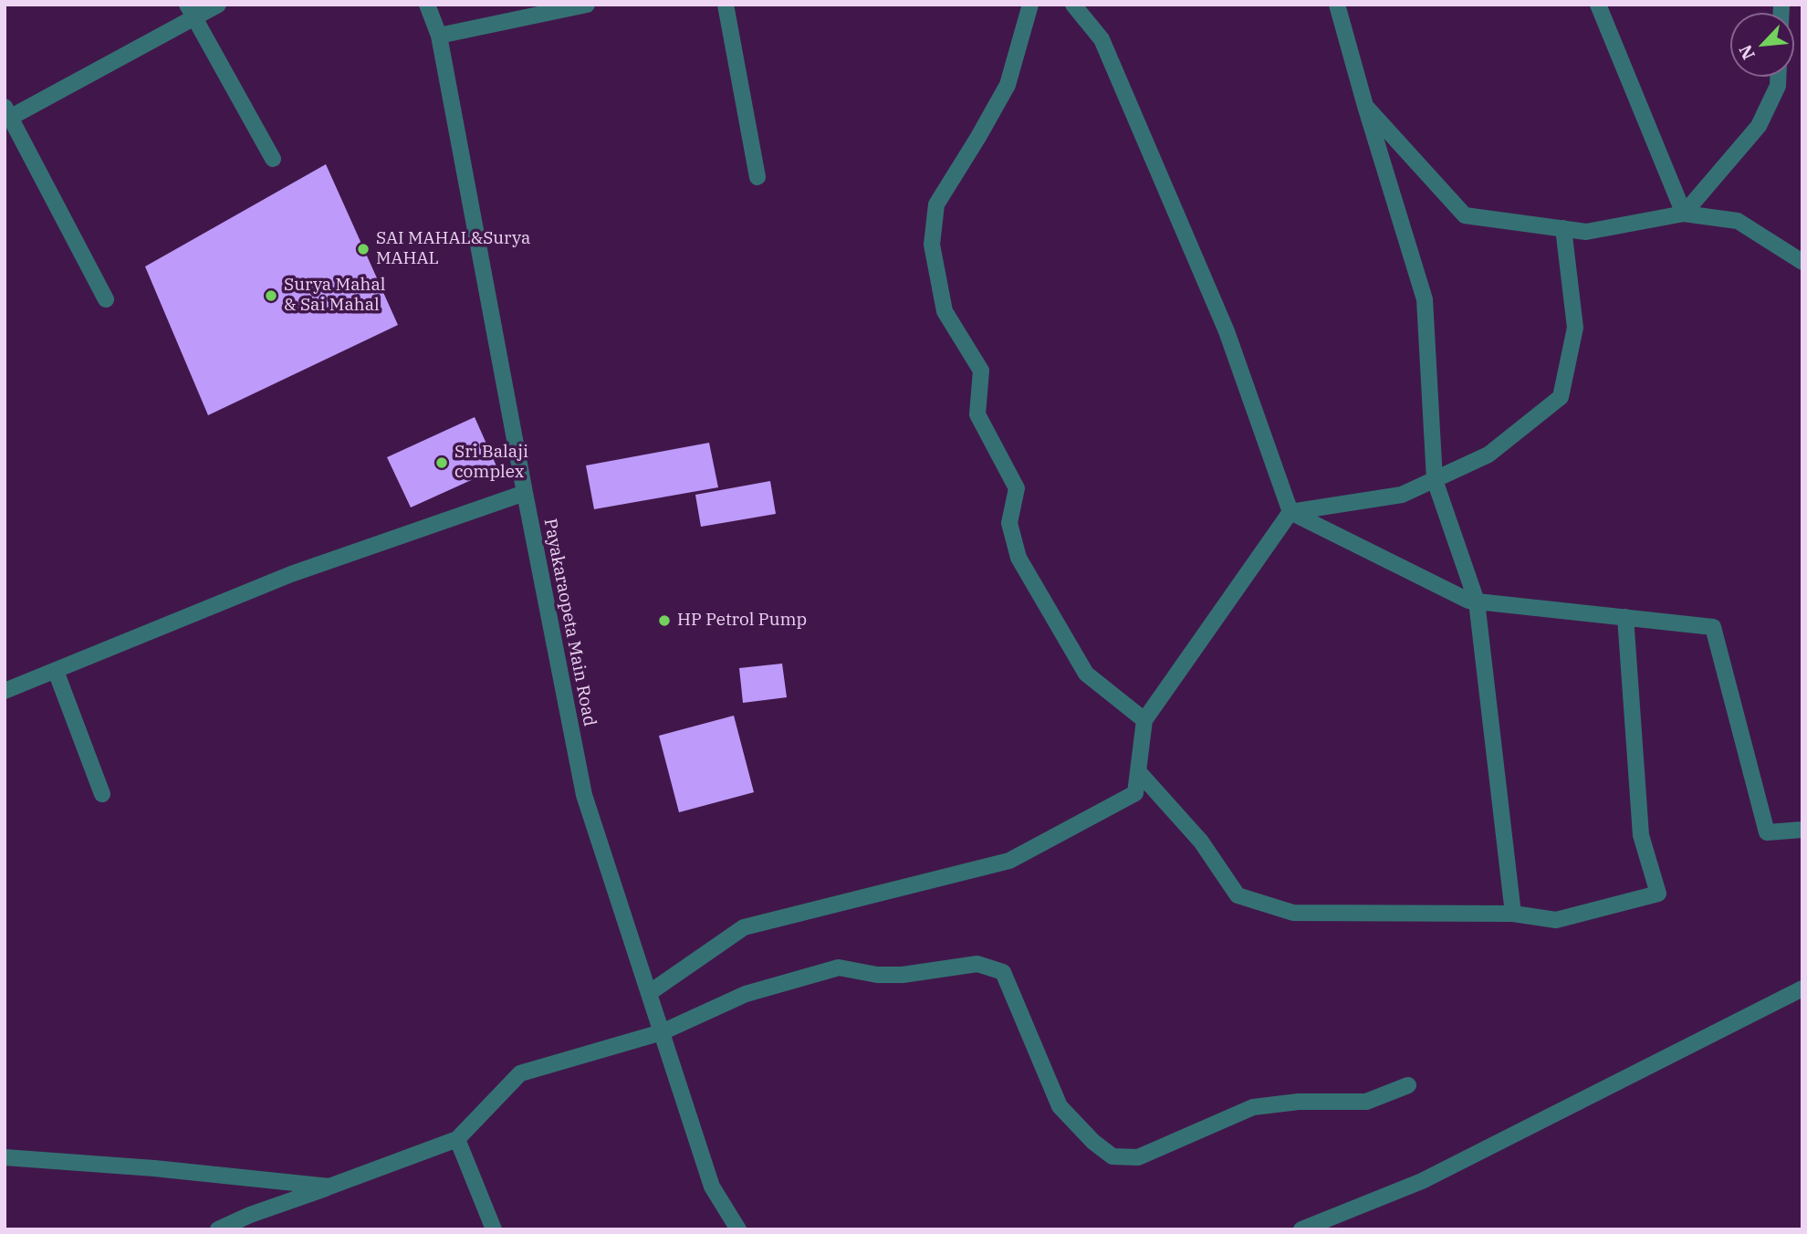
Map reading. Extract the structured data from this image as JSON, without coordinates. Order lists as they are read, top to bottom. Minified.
{"streets":{"street":["Payakaraopeta Main Road"]},"places":["SAI MAHAL&Surya MAHAL","Surya Mahal & Sai Mahal","Sri Balaji complex","HP Petrol Pump"],"north":"bottom left"}
